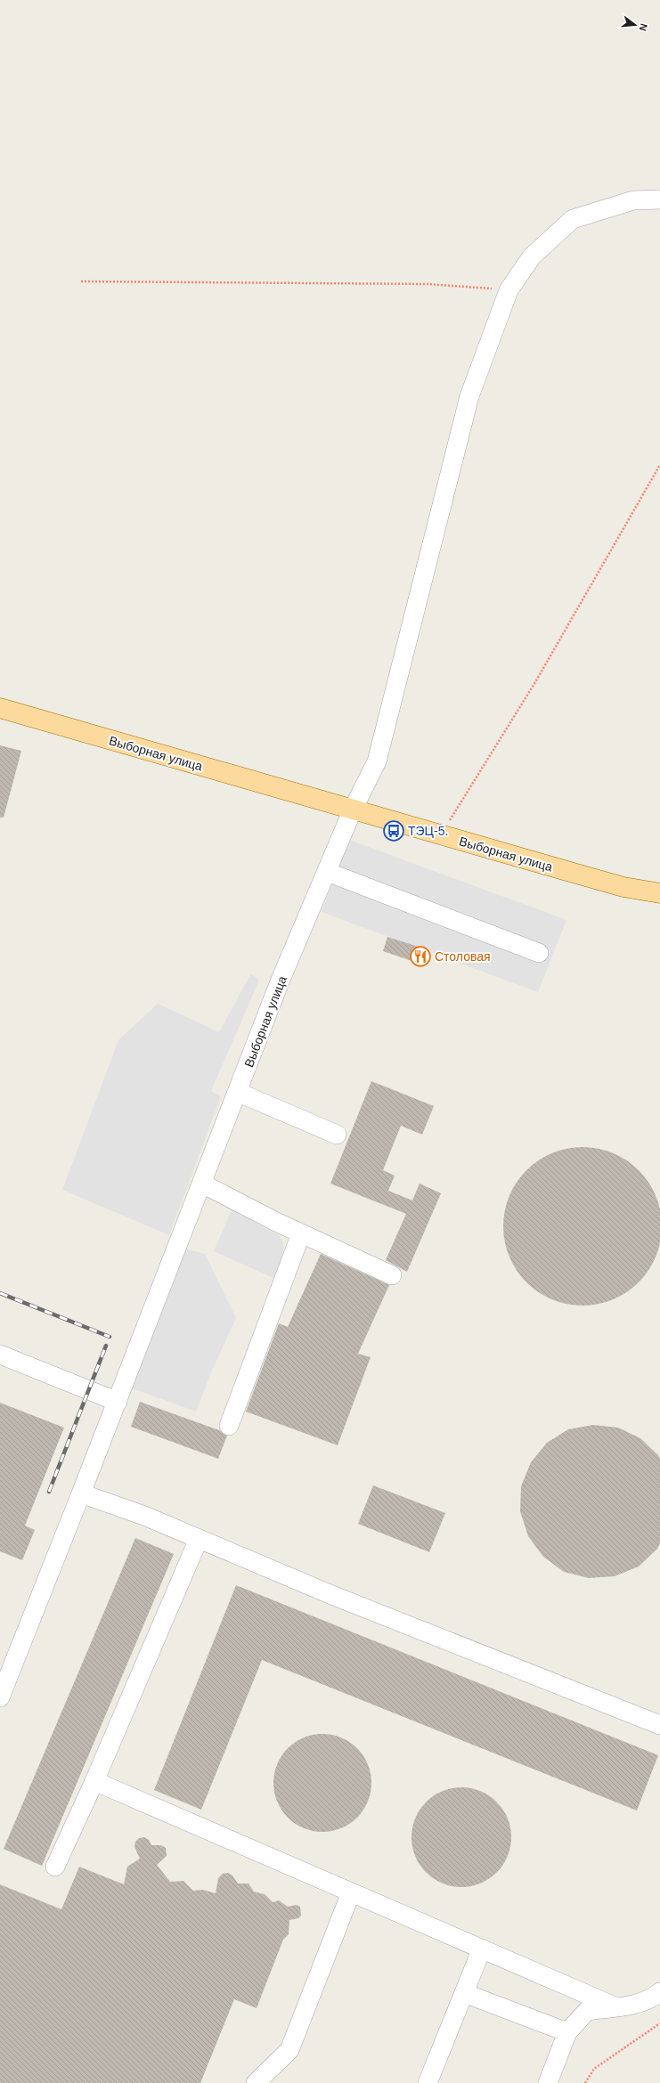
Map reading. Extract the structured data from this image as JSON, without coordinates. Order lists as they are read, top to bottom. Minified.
{"streets":{"main road":["Выборная улица"]},"places":{"bus stop":["ТЭЦ-5."],"restaurant":["Столовая"]},"north":"right"}
